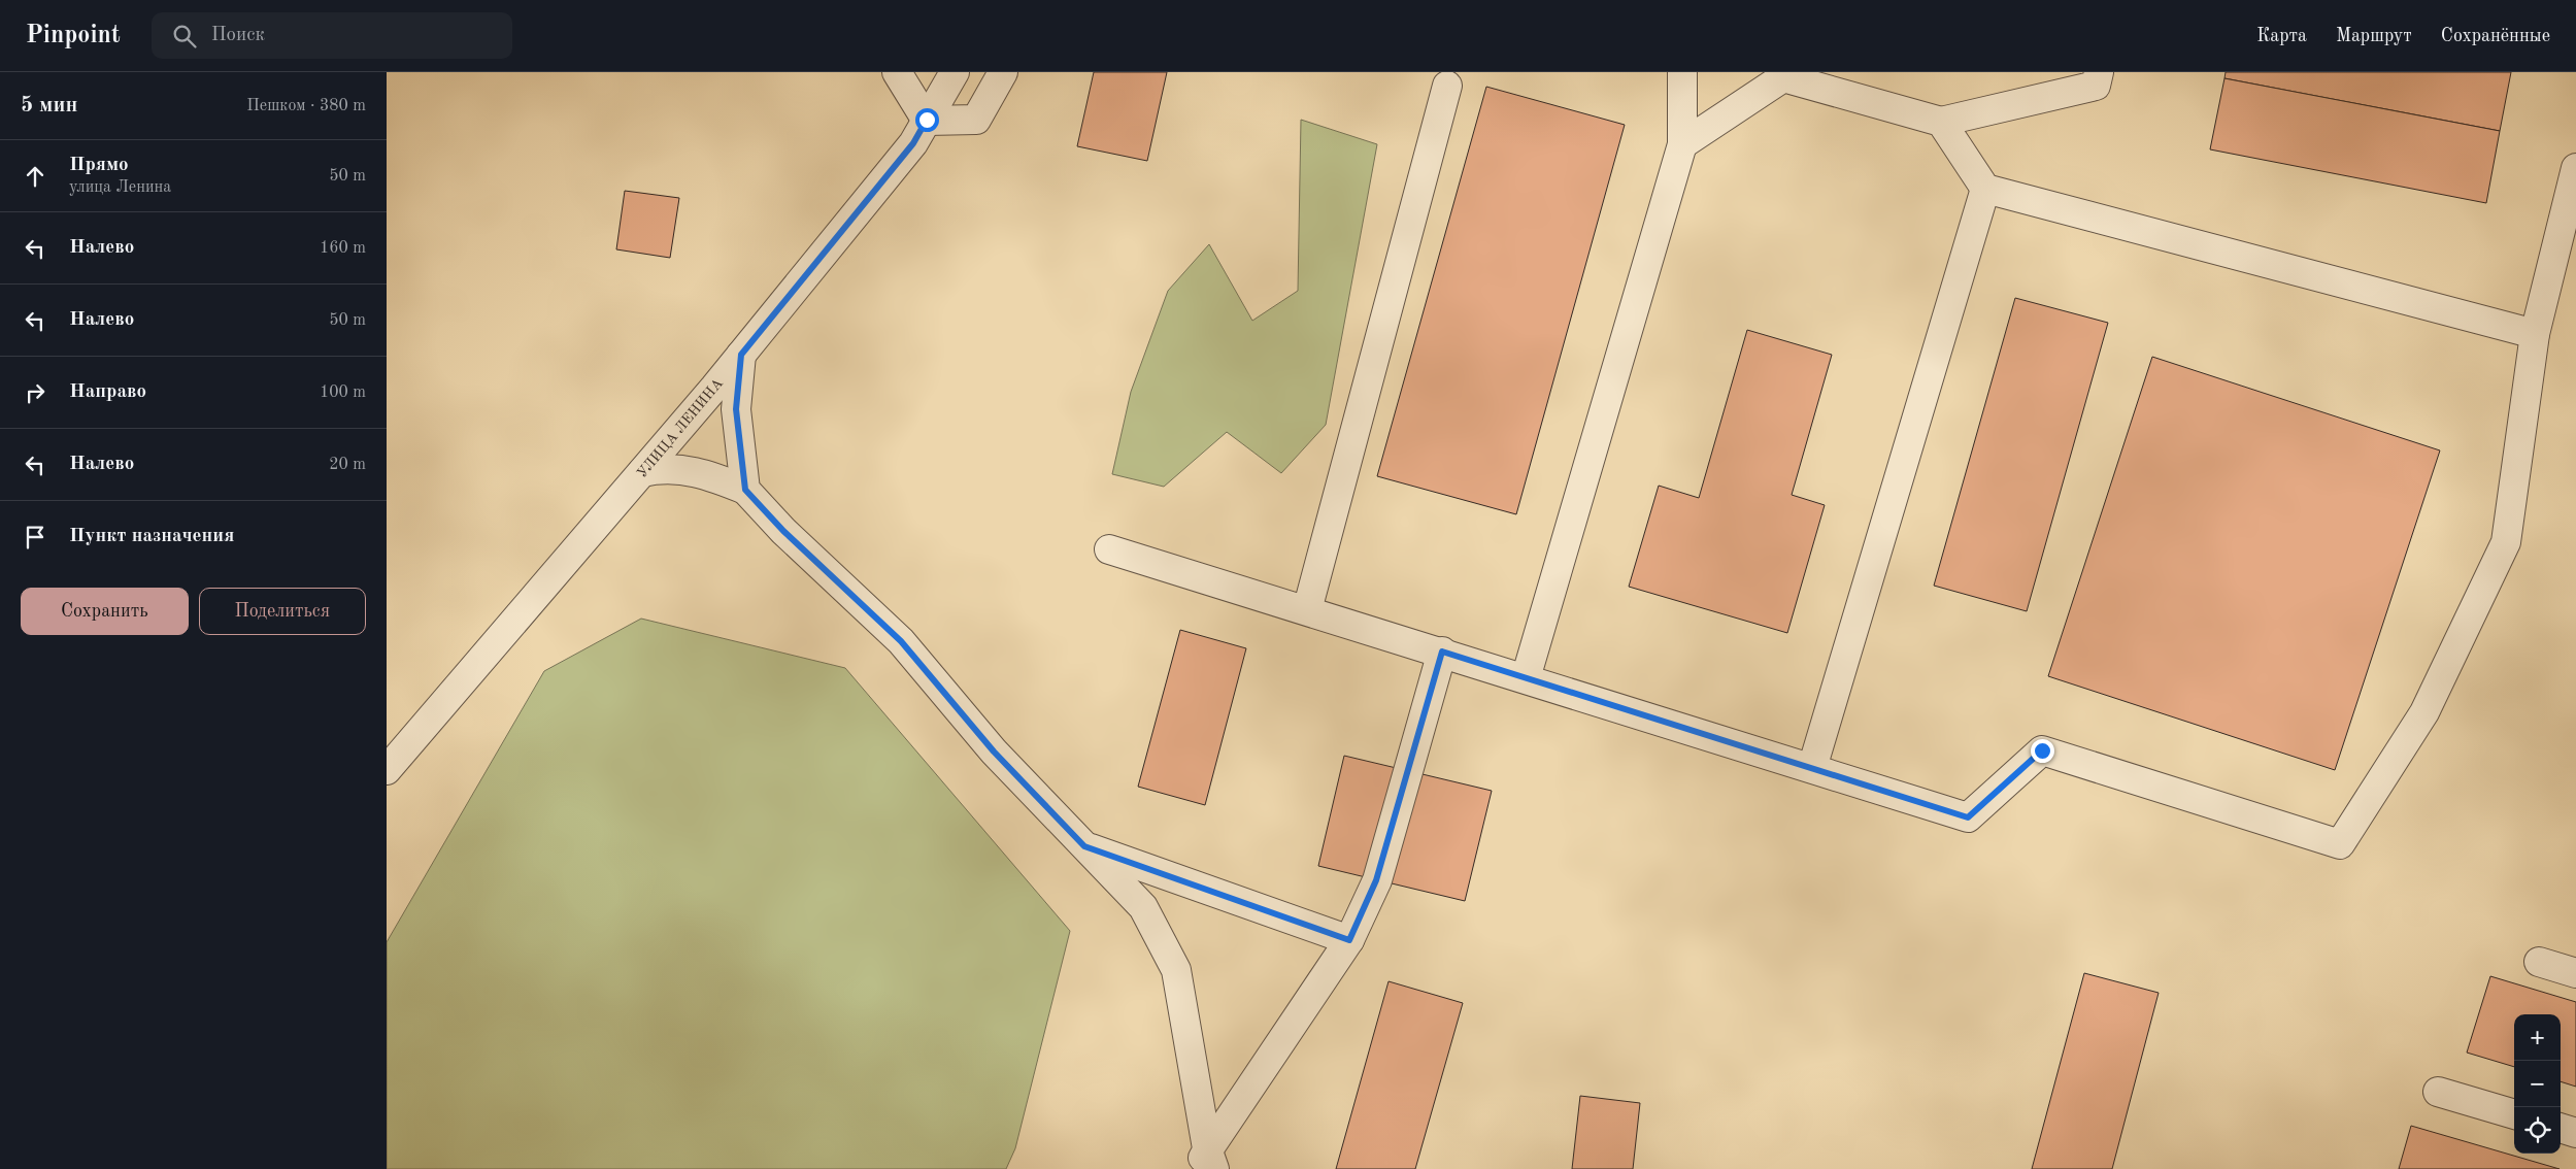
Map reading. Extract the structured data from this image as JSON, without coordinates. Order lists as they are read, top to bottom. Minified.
{"streets":{"street":["УЛИЦА ЛЕНИНА"]},"page":{"header":"Pinpoint","search":"Поиск","nav":["Карта","Маршрут","Сохранённые"],"heading":["5 мин","Пешком · 380 m"],"list":[["Прямо","улица Ленина","50 m"],["Налево","160 m"],["Налево","50 m"],["Направо","100 m"],["Налево","20 m"],"Пункт назначения"],"buttons":["Сохранить","Поделиться"],"map_buttons":["+","−"]}}
